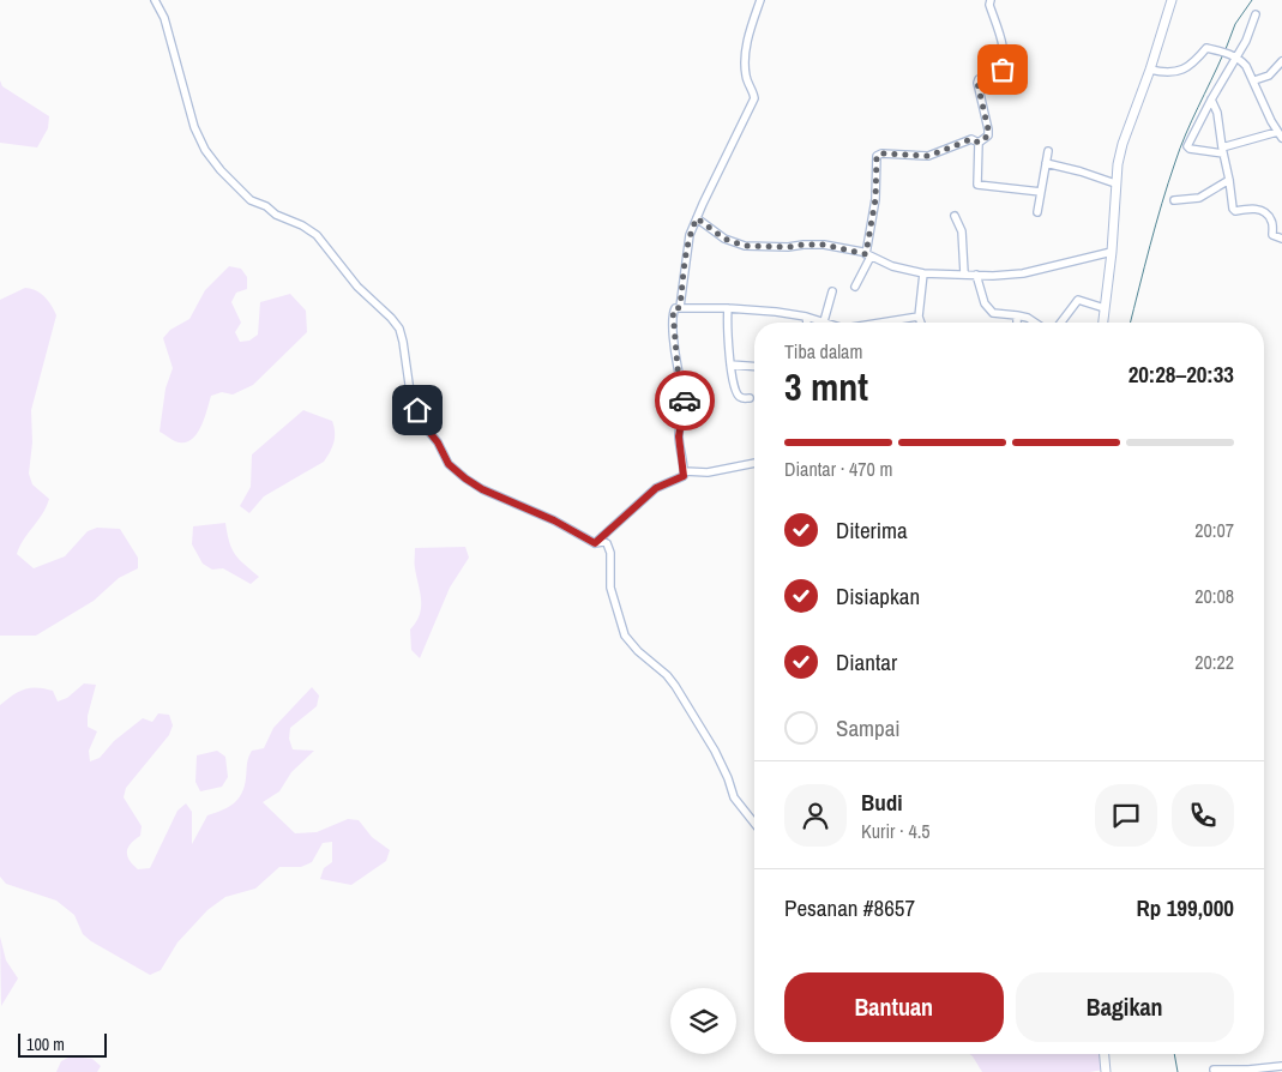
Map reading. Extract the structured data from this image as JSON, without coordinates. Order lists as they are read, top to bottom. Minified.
{"scale_bar":"100 m","page":{"heading":["3 mnt","Tiba dalam","20:28–20:33"],"panel":["Budi","Kurir · 4.5","Pesanan #8657","Rp 199,000"],"bar":"Diantar · 470 m","list":[["Diterima","20:07"],["Disiapkan","20:08"],["Diantar","20:22"],"Sampai"],"buttons":["Bantuan","Bagikan"],"scale":"100 m"}}
